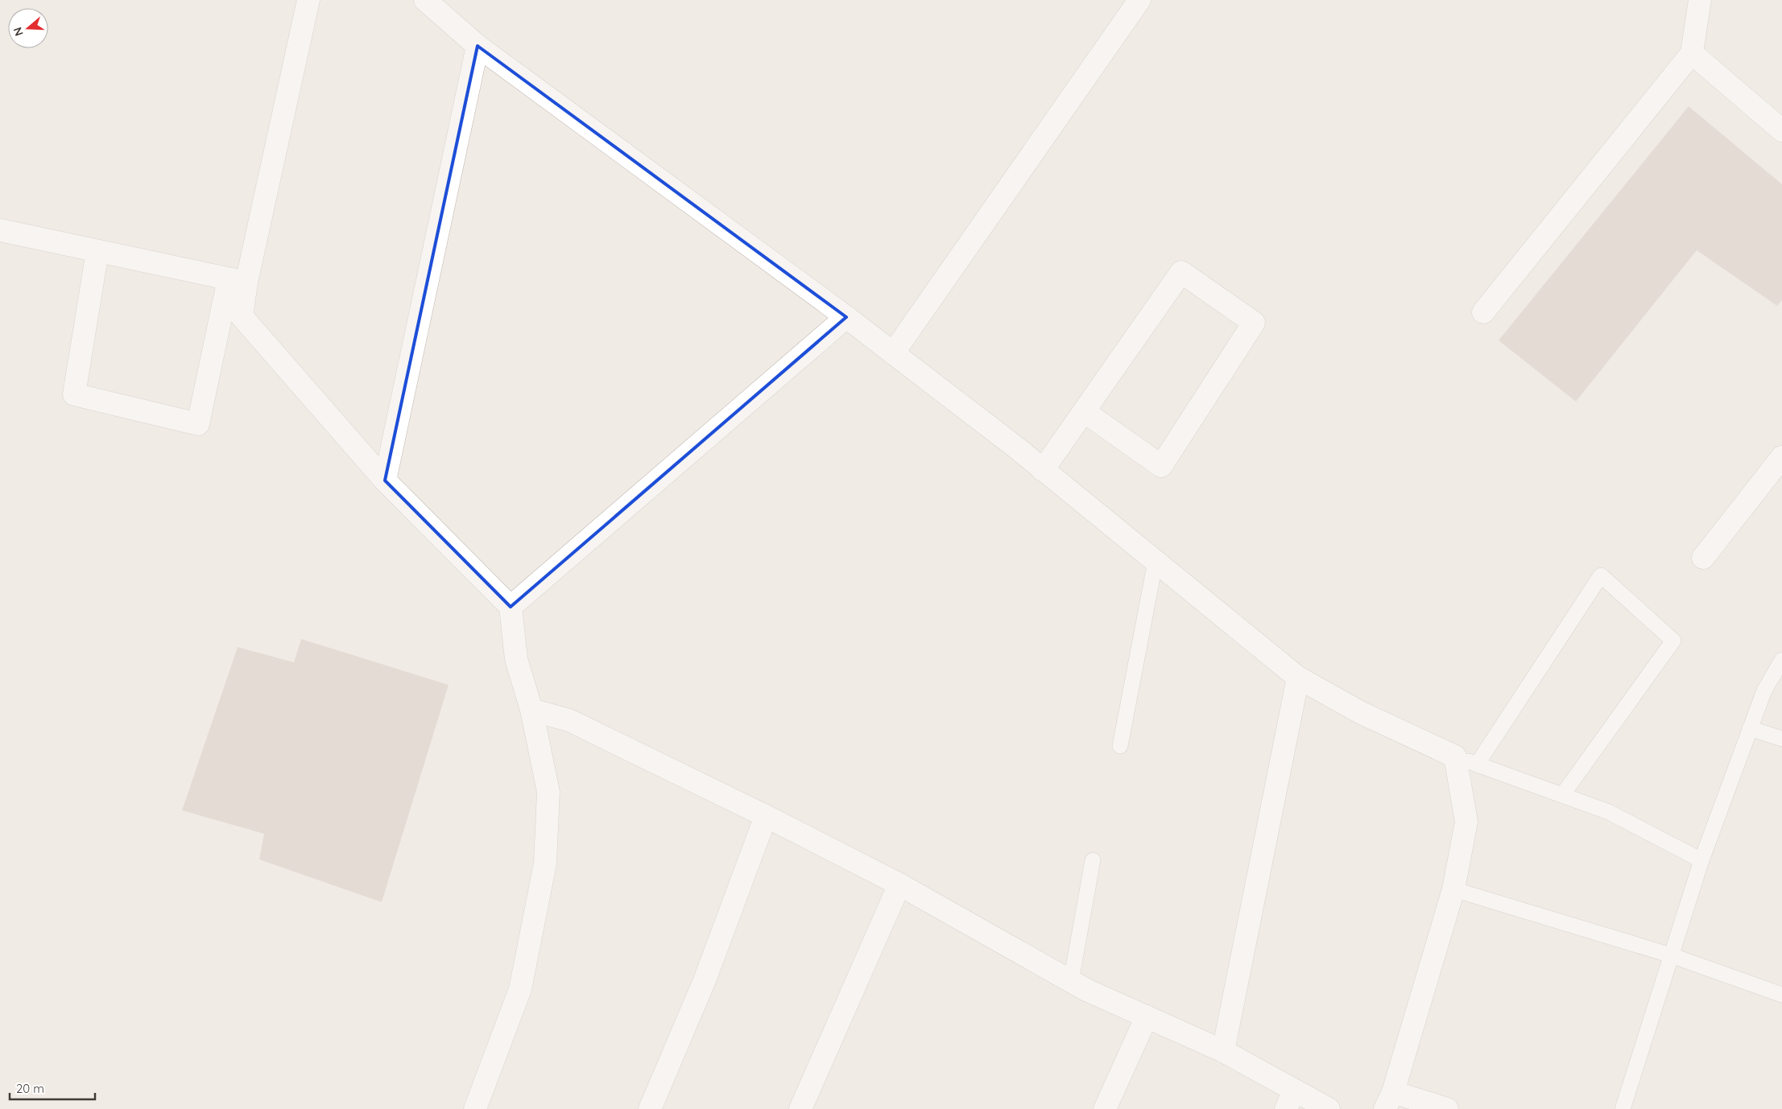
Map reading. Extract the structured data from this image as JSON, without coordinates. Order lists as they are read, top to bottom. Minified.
{"scale_bar":"20 m","north":"left"}
